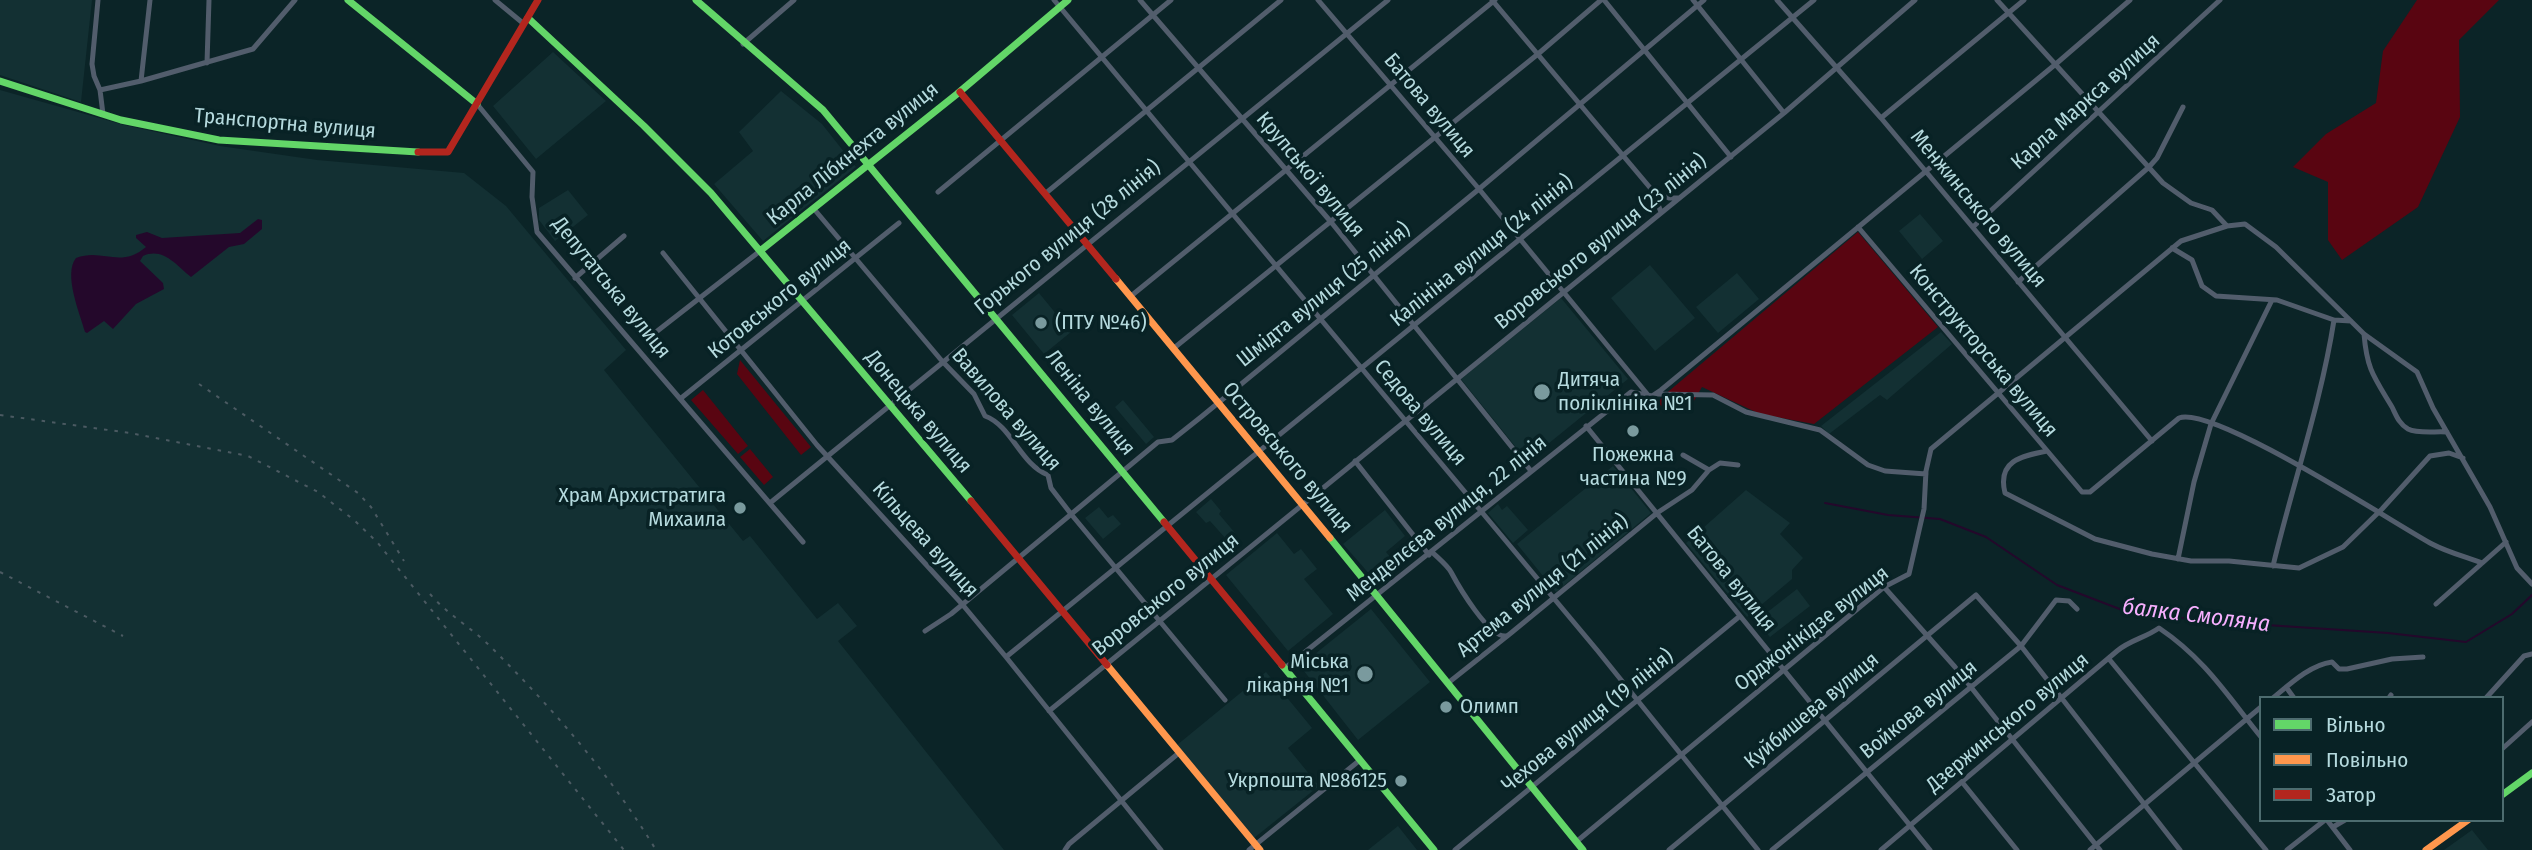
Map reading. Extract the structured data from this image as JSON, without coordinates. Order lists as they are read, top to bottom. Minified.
{"streets":{"street":["Карла Маркса вулиця","Батова вулиця","Транспортна вулиця","Карла Лібкнехта вулиця","Крупської вулиця","Менжинського вулиця","Горького вулиця (28 лiнiя)","Воровського вулиця (23 лiнiя)","Калініна вулиця (24 лiнiя)","Депутатська вулиця","Шмідта вулиця (25 лiнiя)","Котовського вулиця","Конструкторська вулиця","Леніна вулиця","Вавилова вулиця","Донецька вулиця","Седова вулиця","Островського вулиця","Менделєєва вулиця, 22 лінія","Кільцева вулиця","Артема вулиця (21 лiнiя)","Воровського вулиця","Орджонікідзе вулиця","Войкова вулиця","Куйбишева вулиця","Чехова вулиця (19 лiнiя)","Дзержинського вулиця"]},"crossings":[["Карла Маркса вулиця","Менжинського вулиця"],["Батова вулиця","Горького вулиця (28 лiнiя)"],["Батова вулиця","Воровського вулиця (23 лiнiя)"],["Батова вулиця","Калініна вулиця (24 лiнiя)"],["Батова вулиця","Шмідта вулиця (25 лiнiя)"],["Батова вулиця","Менделєєва вулиця, 22 лінія"],["Батова вулиця","Артема вулиця (21 лiнiя)"],["Батова вулиця","Орджонікідзе вулиця"],["Батова вулиця","Войкова вулиця"],["Батова вулиця","Куйбишева вулиця"],["Батова вулиця","Чехова вулиця (19 лiнiя)"],["Батова вулиця","Дзержинського вулиця"],["Транспортна вулиця","Депутатська вулиця"],["Карла Лібкнехта вулиця","Леніна вулиця"],["Карла Лібкнехта вулиця","Вавилова вулиця"],["Карла Лібкнехта вулиця","Донецька вулиця"],["Карла Лібкнехта вулиця","Седова вулиця"],["Карла Лібкнехта вулиця","Островського вулиця"],["Карла Лібкнехта вулиця","Кільцева вулиця"],["Крупської вулиця","Горького вулиця (28 лiнiя)"],["Крупської вулиця","Воровського вулиця (23 лiнiя)"],["Крупської вулиця","Калініна вулиця (24 лiнiя)"],["Крупської вулиця","Шмідта вулиця (25 лiнiя)"],["Крупської вулиця","Менделєєва вулиця, 22 лінія"],["Менжинського вулиця","Воровського вулиця (23 лiнiя)"],["Менжинського вулиця","Калініна вулиця (24 лiнiя)"],["Менжинського вулиця","Конструкторська вулиця"],["Менжинського вулиця","Менделєєва вулиця, 22 лінія"],["Менжинського вулиця","Орджонікідзе вулиця"],["Горького вулиця (28 лiнiя)","Депутатська вулиця"],["Горького вулиця (28 лiнiя)","Леніна вулиця"],["Горького вулиця (28 лiнiя)","Вавилова вулиця"],["Горького вулиця (28 лiнiя)","Донецька вулиця"],["Горького вулиця (28 лiнiя)","Седова вулиця"],["Горького вулиця (28 лiнiя)","Островського вулиця"],["Горького вулиця (28 лiнiя)","Кільцева вулиця"],["Воровського вулиця (23 лiнiя)","Седова вулиця"],["Воровського вулиця (23 лiнiя)","Островського вулиця"],["Воровського вулиця (23 лiнiя)","Воровського вулиця"],["Калініна вулиця (24 лiнiя)","Леніна вулиця"],["Калініна вулиця (24 лiнiя)","Вавилова вулиця"],["Калініна вулиця (24 лiнiя)","Донецька вулиця"],["Калініна вулиця (24 лiнiя)","Седова вулиця"],["Калініна вулиця (24 лiнiя)","Островського вулиця"],["Калініна вулиця (24 лiнiя)","Кільцева вулиця"],["Депутатська вулиця","Котовського вулиця"],["Шмідта вулиця (25 лiнiя)","Леніна вулиця"],["Шмідта вулиця (25 лiнiя)","Вавилова вулиця"],["Шмідта вулиця (25 лiнiя)","Донецька вулиця"],["Шмідта вулиця (25 лiнiя)","Седова вулиця"],["Шмідта вулиця (25 лiнiя)","Островського вулиця"],["Шмідта вулиця (25 лiнiя)","Кільцева вулиця"],["Котовського вулиця","Вавилова вулиця"],["Котовського вулиця","Донецька вулиця"],["Котовського вулиця","Кільцева вулиця"],["Конструкторська вулиця","Менделєєва вулиця, 22 лінія"],["Конструкторська вулиця","Орджонікідзе вулиця"],["Леніна вулиця","Менделєєва вулиця, 22 лінія"],["Леніна вулиця","Воровського вулиця"],["Вавилова вулиця","Воровського вулиця"],["Донецька вулиця","Воровського вулиця"],["Седова вулиця","Менделєєва вулиця, 22 лінія"],["Седова вулиця","Артема вулиця (21 лiнiя)"],["Седова вулиця","Орджонікідзе вулиця"],["Седова вулиця","Куйбишева вулиця"],["Седова вулиця","Чехова вулиця (19 лiнiя)"],["Островського вулиця","Менделєєва вулиця, 22 лінія"],["Островського вулиця","Артема вулиця (21 лiнiя)"],["Островського вулиця","Воровського вулиця"],["Островського вулиця","Орджонікідзе вулиця"],["Островського вулиця","Чехова вулиця (19 лiнiя)"],["Кільцева вулиця","Воровського вулиця"],["Войкова вулиця","Куйбишева вулиця"]],"water":["балка Смоляна"],"places":["(ПТУ №46)","Дитяча поліклініка №1","Пожежна частина №9","Храм Архистратига Михаила","Міська лікарня №1","Олимп","Укрпошта №86125"],"legend":["Вільно","Повільно","Затор"]}
